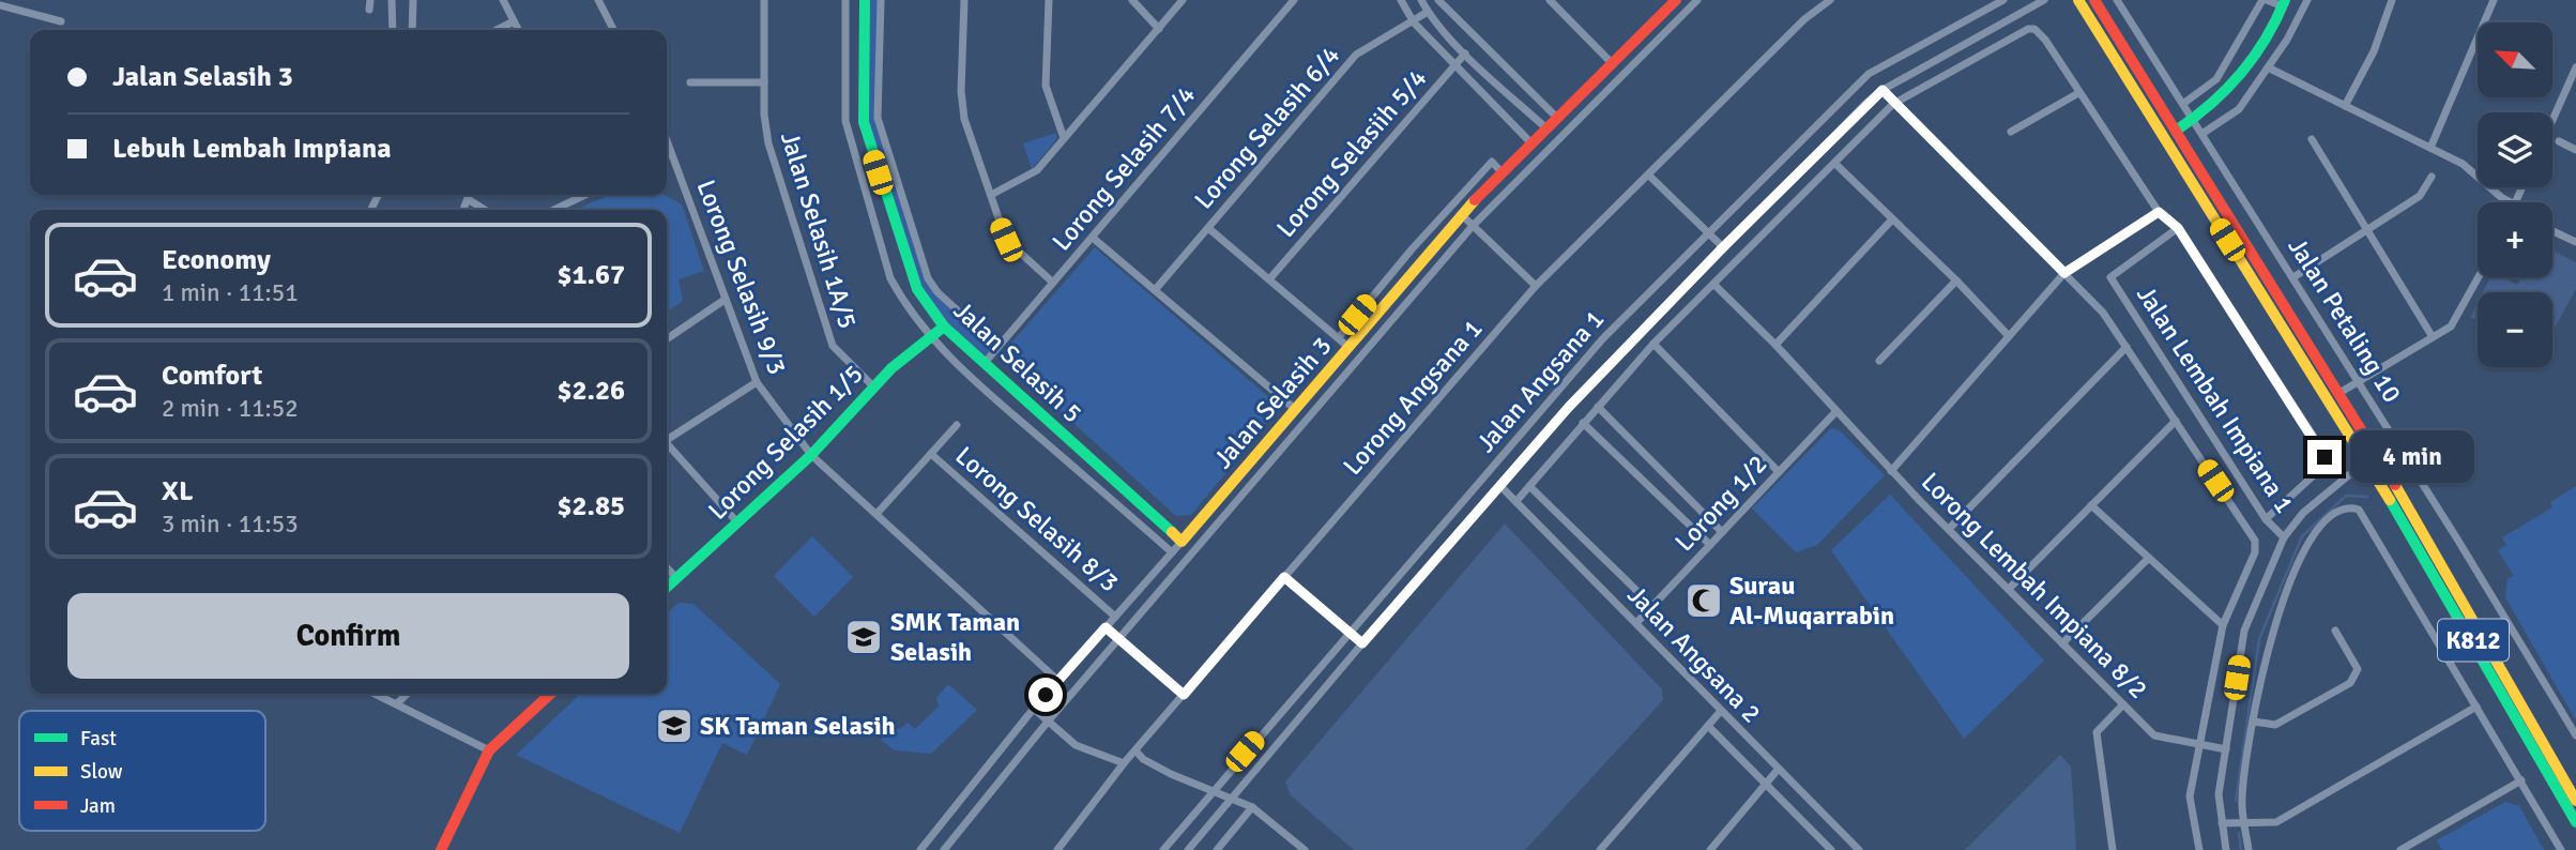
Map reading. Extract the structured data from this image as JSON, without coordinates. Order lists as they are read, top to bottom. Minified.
{"streets":{"street":["Lorong Selasih 6/4","Lorong Selasiih 5/4","Lorong Selasih 7/4","Jalan Selasih 1A/5","Lorong Selasih 9/3","Jalan Petaling 10","Jalan Selasih 5","Jalan Angsana 1","Lorong Angsana 1","Jalan Lembah Impiana 1","Jalan Selasih 3","Lorong Selasih 1/5","Lorong 1/2","Lorong Selasih 8/3","Lorong Lembah Impiana 8/2","K812","Jalan Angsana 2"]},"crossings":[["Lorong Selasih 7/4","Jalan Selasih 5"],["Jalan Selasih 1A/5","Lorong Selasih 1/5"],["Lorong Selasih 9/3","Jalan Selasih 3"],["Lorong Selasih 9/3","Lorong Selasih 1/5"],["Jalan Selasih 5","Jalan Selasih 3"],["Jalan Selasih 5","Lorong Selasih 1/5"],["Jalan Selasih 3","Lorong Selasih 8/3"],["Lorong 1/2","Lorong Lembah Impiana 8/2"],["Lorong 1/2","Jalan Angsana 2"]],"places":{"mosque":["Surau Al-Muqarrabin"],"school or university":["SMK Taman Selasih","SK Taman Selasih"]},"legend":["Fast","Slow","Jam"],"north":"top left","page":{"map_buttons":["+","−"],"banner":["Jalan Selasih 3","Lebuh Lembah Impiana"],"list":[{"name":"Economy","note":"1 min · 11:51","value":"$1.67"},{"name":"Comfort","note":"2 min · 11:52","value":"$2.26"},{"name":"XL","note":"3 min · 11:53","value":"$2.85"}],"bubble":"4 min","buttons":"Confirm"}}
